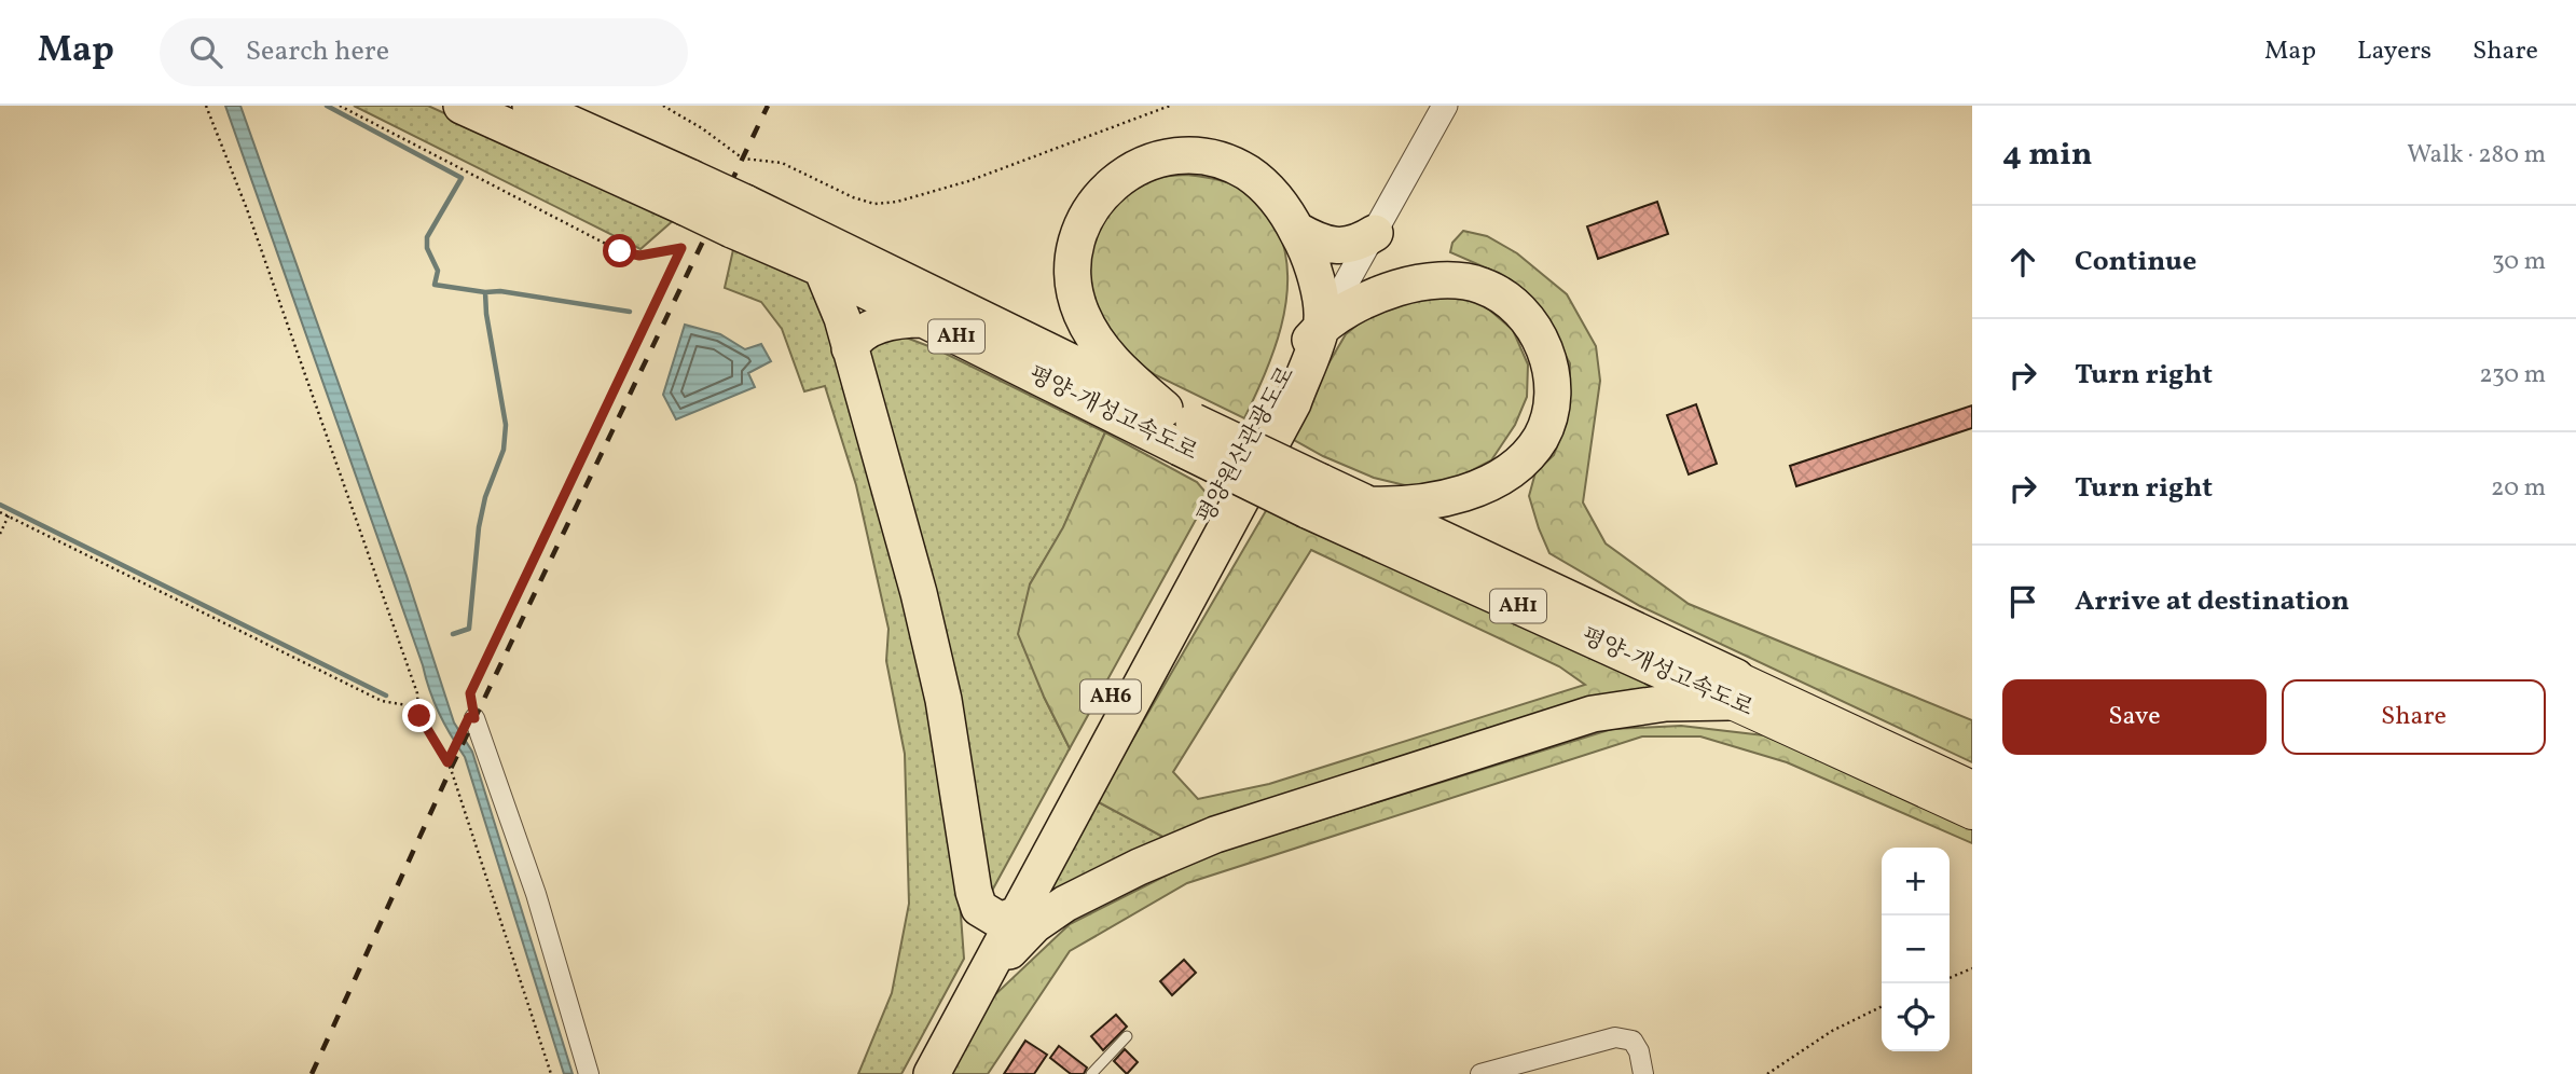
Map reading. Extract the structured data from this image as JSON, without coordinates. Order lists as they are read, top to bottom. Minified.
{"streets":{"highway":["AH1","평양-개성고속도로","평양원산관광도로","AH6"]},"page":{"header":"Map","search":"Search here","nav":["Map","Layers","Share"],"heading":["4 min","Walk · 280 m"],"list":[["Continue","30 m"],["Turn right","230 m"],["Turn right","20 m"],"Arrive at destination"],"buttons":["Save","Share"],"map_buttons":["+","−"]}}
